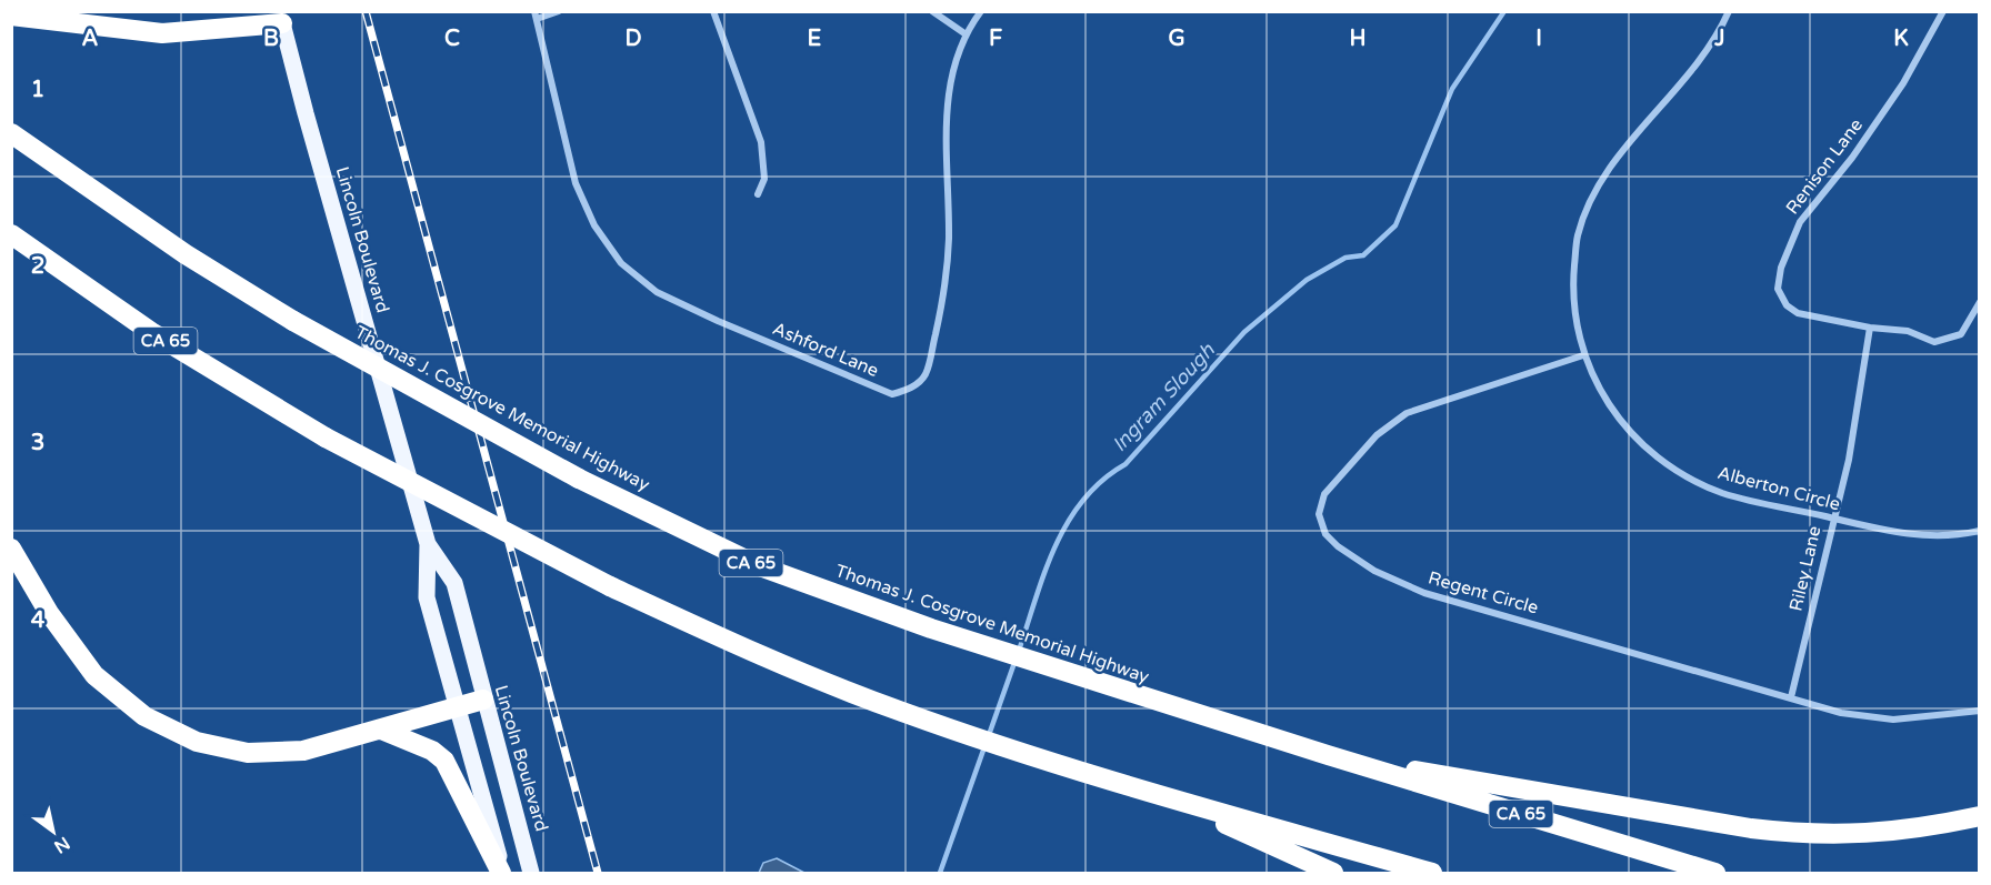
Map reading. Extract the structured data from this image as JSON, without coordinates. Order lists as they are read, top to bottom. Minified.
{"streets":{"highway":["CA 65","Thomas J. Cosgrove Memorial Highway"],"main road":["Lincoln Boulevard"],"street":["Renison Lane","Ashford Lane","Alberton Circle","Riley Lane","Regent Circle"]},"crossings":[["Renison Lane","Riley Lane"],["Alberton Circle","Riley Lane"],["Alberton Circle","Regent Circle"],["Riley Lane","Regent Circle"]],"water":["Ingram Slough"],"north":"bottom right","grid":{"columns":["A","B","C","D","E","F","G","H","I","J","K"],"rows":["1","2","3","4"]}}
